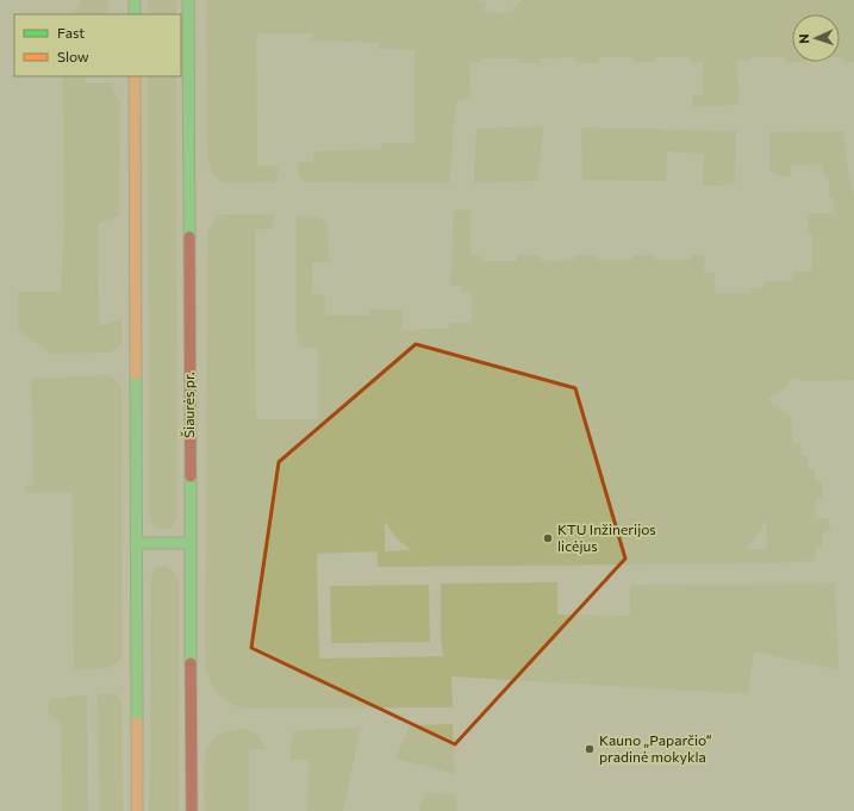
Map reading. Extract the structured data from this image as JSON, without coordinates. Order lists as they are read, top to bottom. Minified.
{"streets":{"main road":["Šiaurės pr."]},"places":["KTU Inžinerijos licėjus","Kauno „Paparčio“ pradinė mokykla"],"legend":["Fast","Slow"],"north":"left"}
